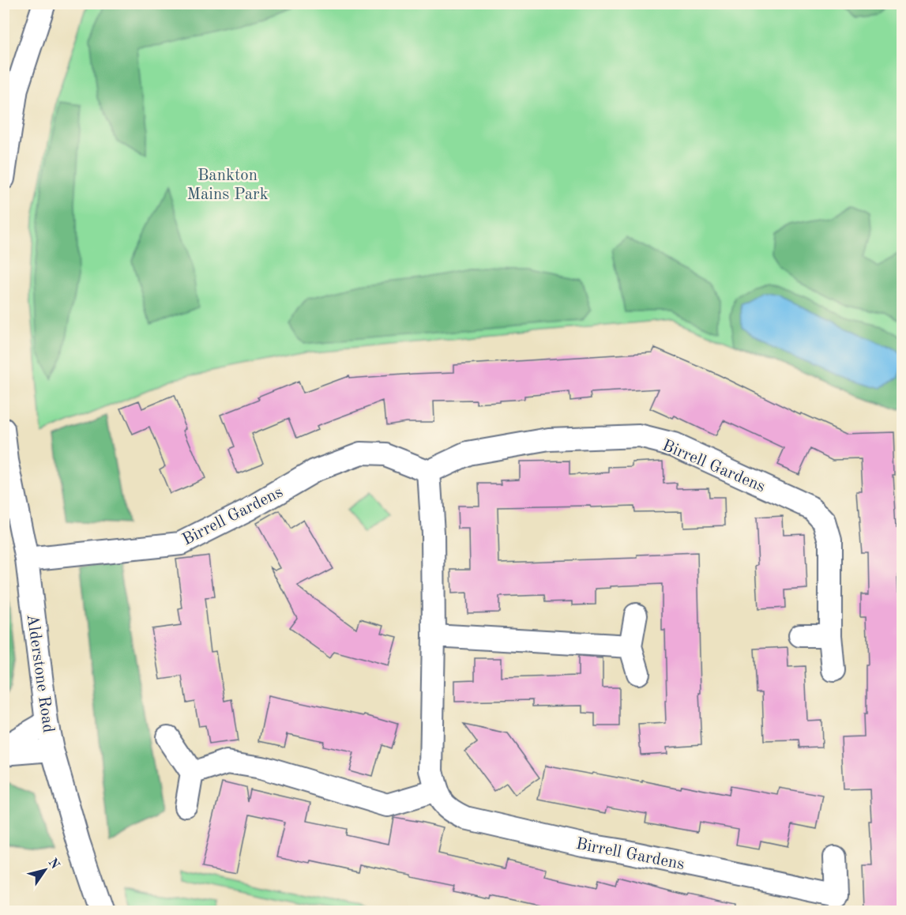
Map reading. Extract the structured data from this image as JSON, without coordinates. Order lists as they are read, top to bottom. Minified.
{"streets":{"street":["Birrell Gardens","Alderstone Road"]},"crossings":[["Birrell Gardens","Alderstone Road"]],"parks":["Bankton Mains Park"],"north":"top right"}
